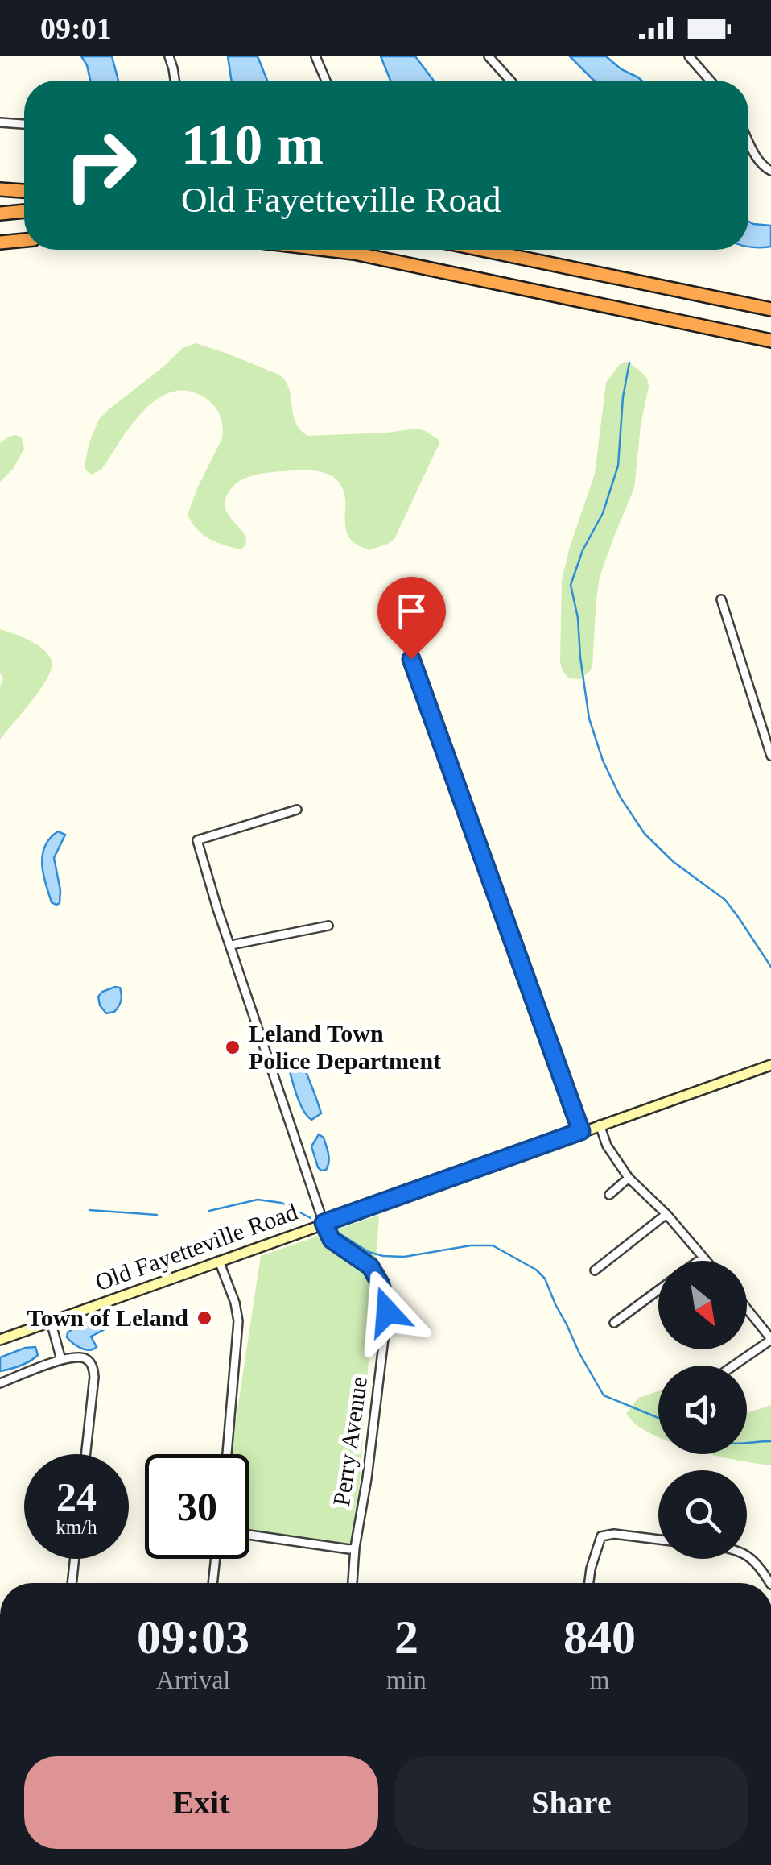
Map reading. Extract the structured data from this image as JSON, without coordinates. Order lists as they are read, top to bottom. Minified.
{"streets":{"street":["Old Fayetteville Road","Perry Avenue"]},"crossings":[["Old Fayetteville Road","Perry Avenue"]],"places":["Leland Town Police Department","Town of Leland"],"north":"bottom right","page":{"status":"09:01","turn":["110 m","Old Fayetteville Road"],"speed":"24 km/h","limit":"30","eta":["09:03","Arrival","2","min","840","m"],"buttons":["Exit","Share"]}}
